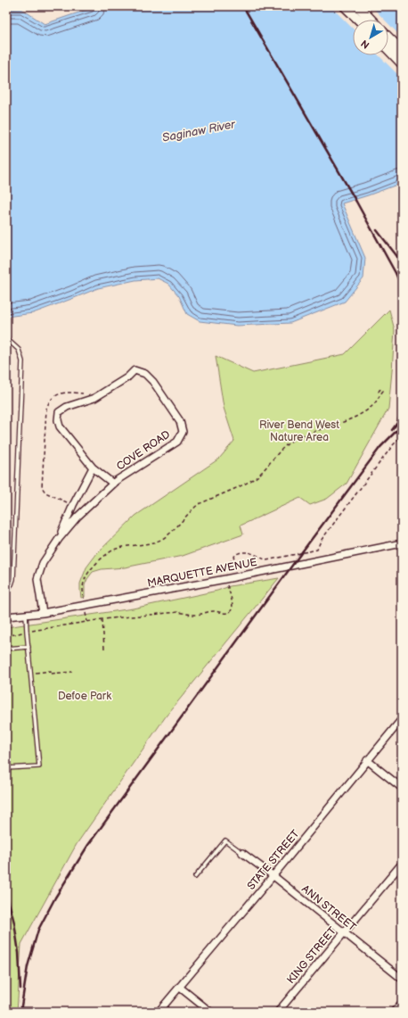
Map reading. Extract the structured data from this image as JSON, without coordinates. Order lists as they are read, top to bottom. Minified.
{"streets":{"street":["COVE ROAD","MARQUETTE AVENUE","STATE STREET","ANN STREET","KING STREET"]},"crossings":[["COVE ROAD","MARQUETTE AVENUE"],["STATE STREET","ANN STREET"],["ANN STREET","KING STREET"]],"water":["Saginaw River"],"parks":["River Bend West Nature Area","Defoe Park"],"north":"bottom left"}
